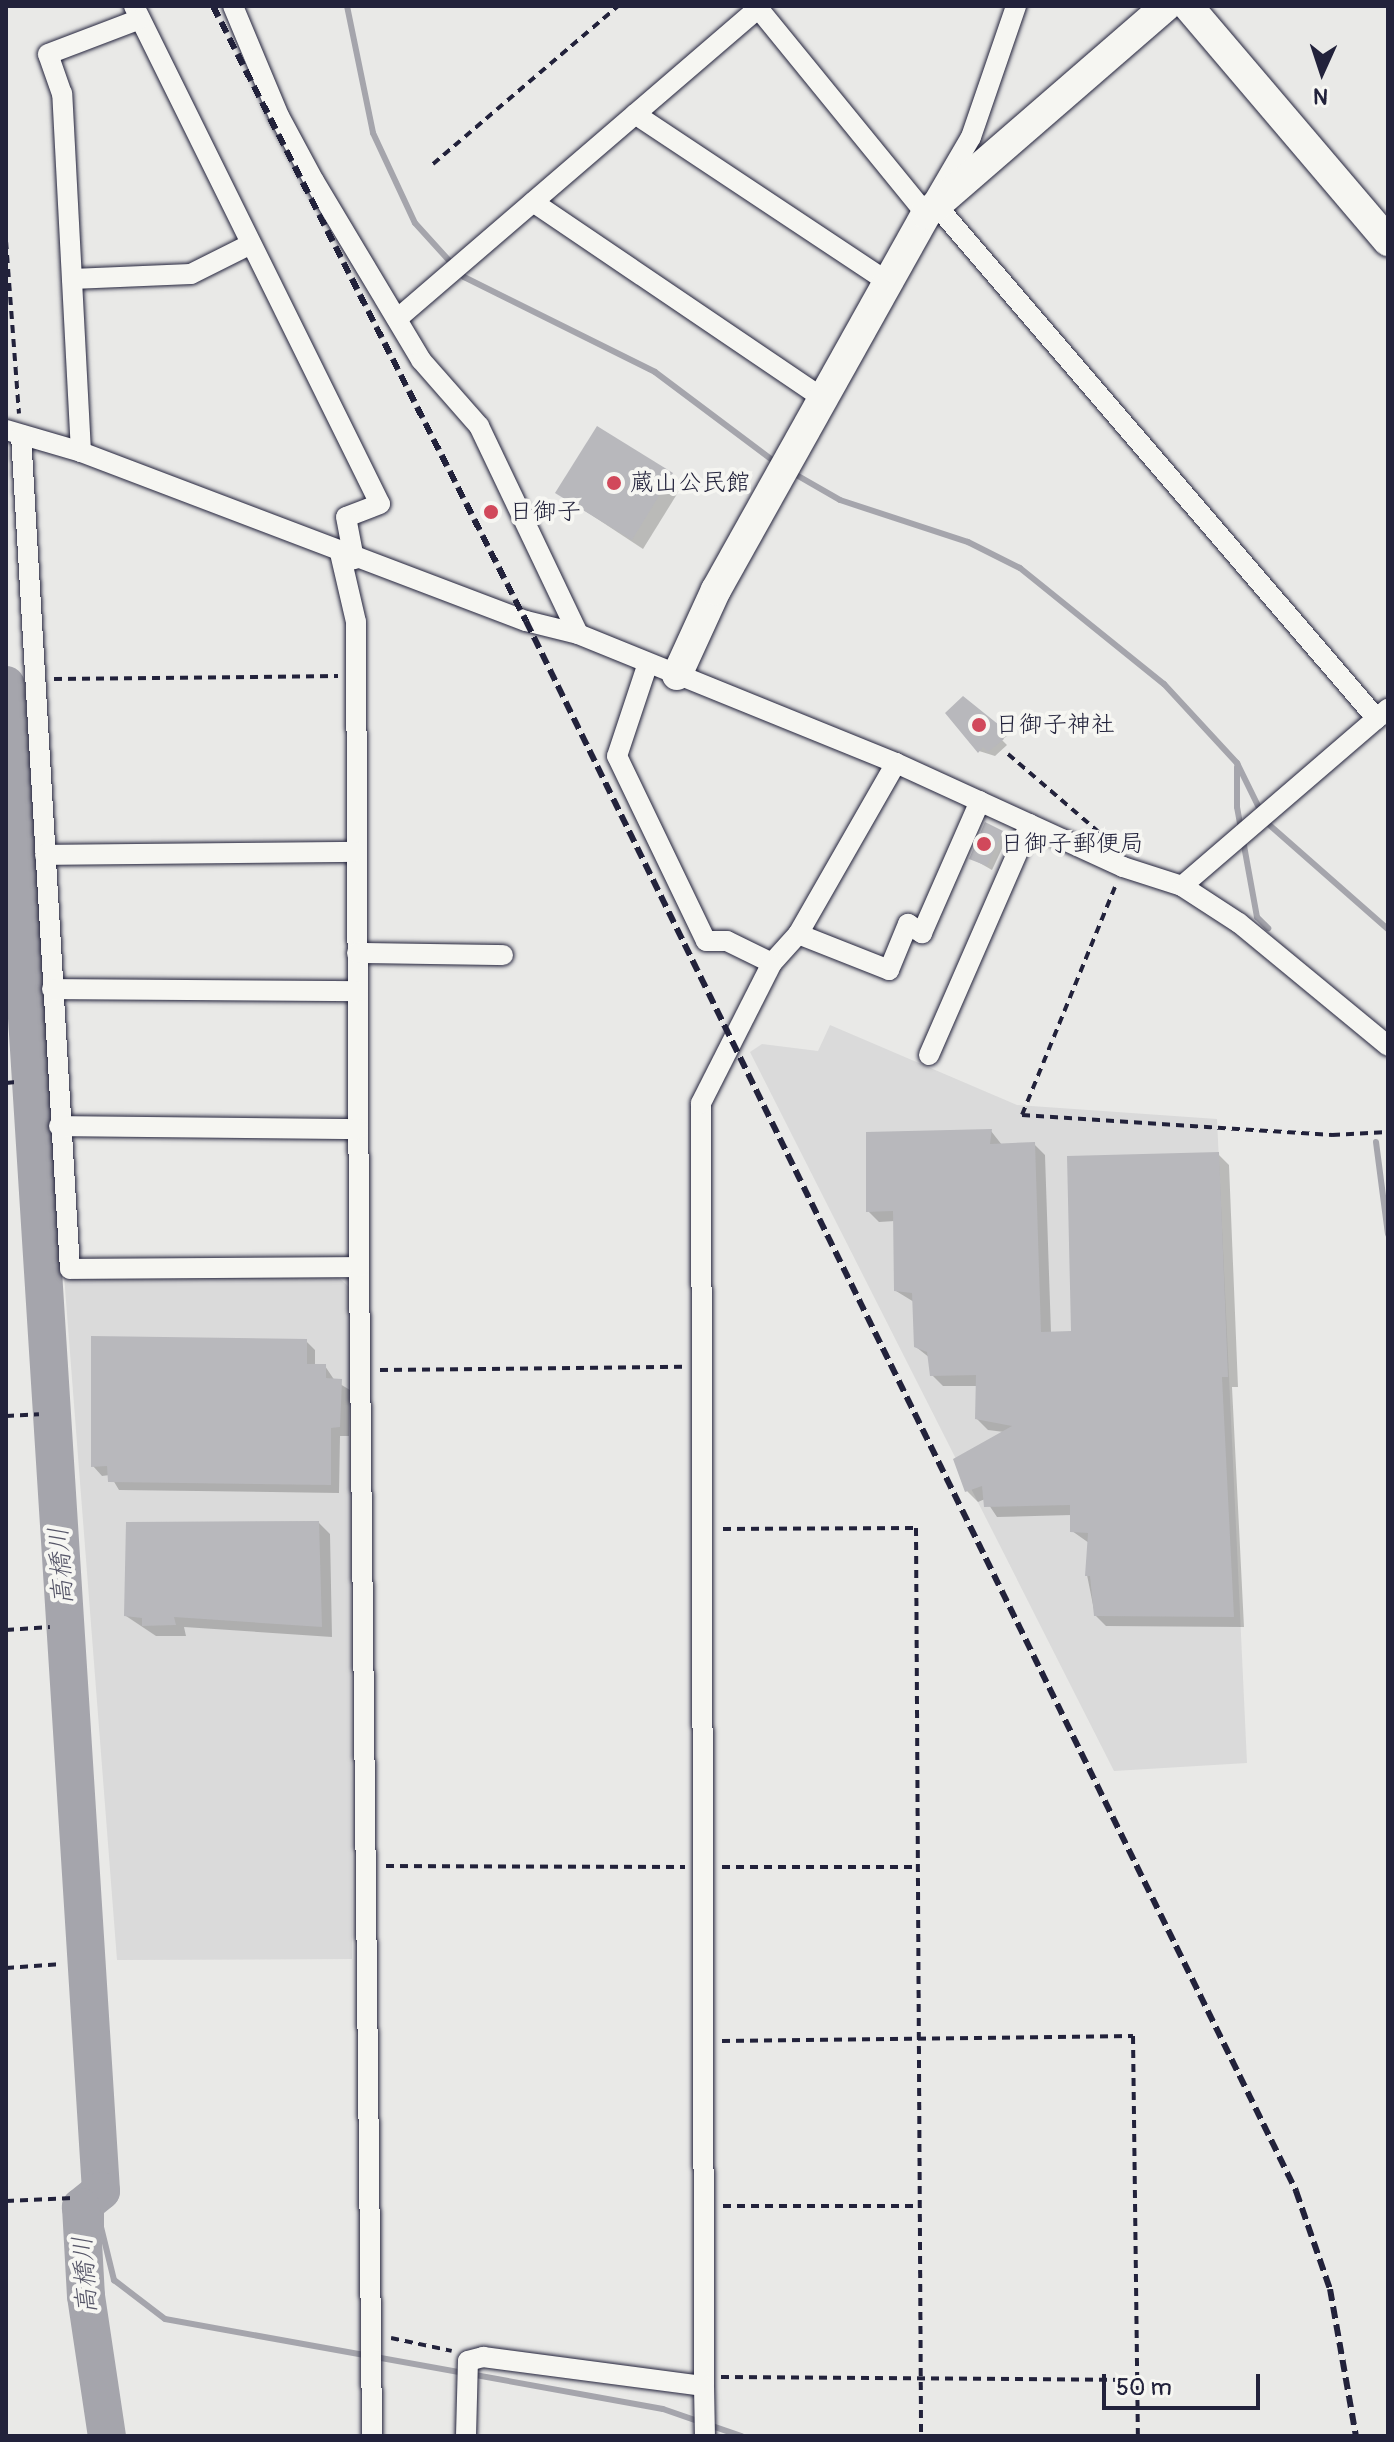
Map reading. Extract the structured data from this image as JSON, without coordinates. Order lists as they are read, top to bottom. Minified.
{"water":["高橋川"],"places":["蔵山公民館","日御子","日御子神社","日御子郵便局"],"scale_bar":"50 m","north":"bottom"}
